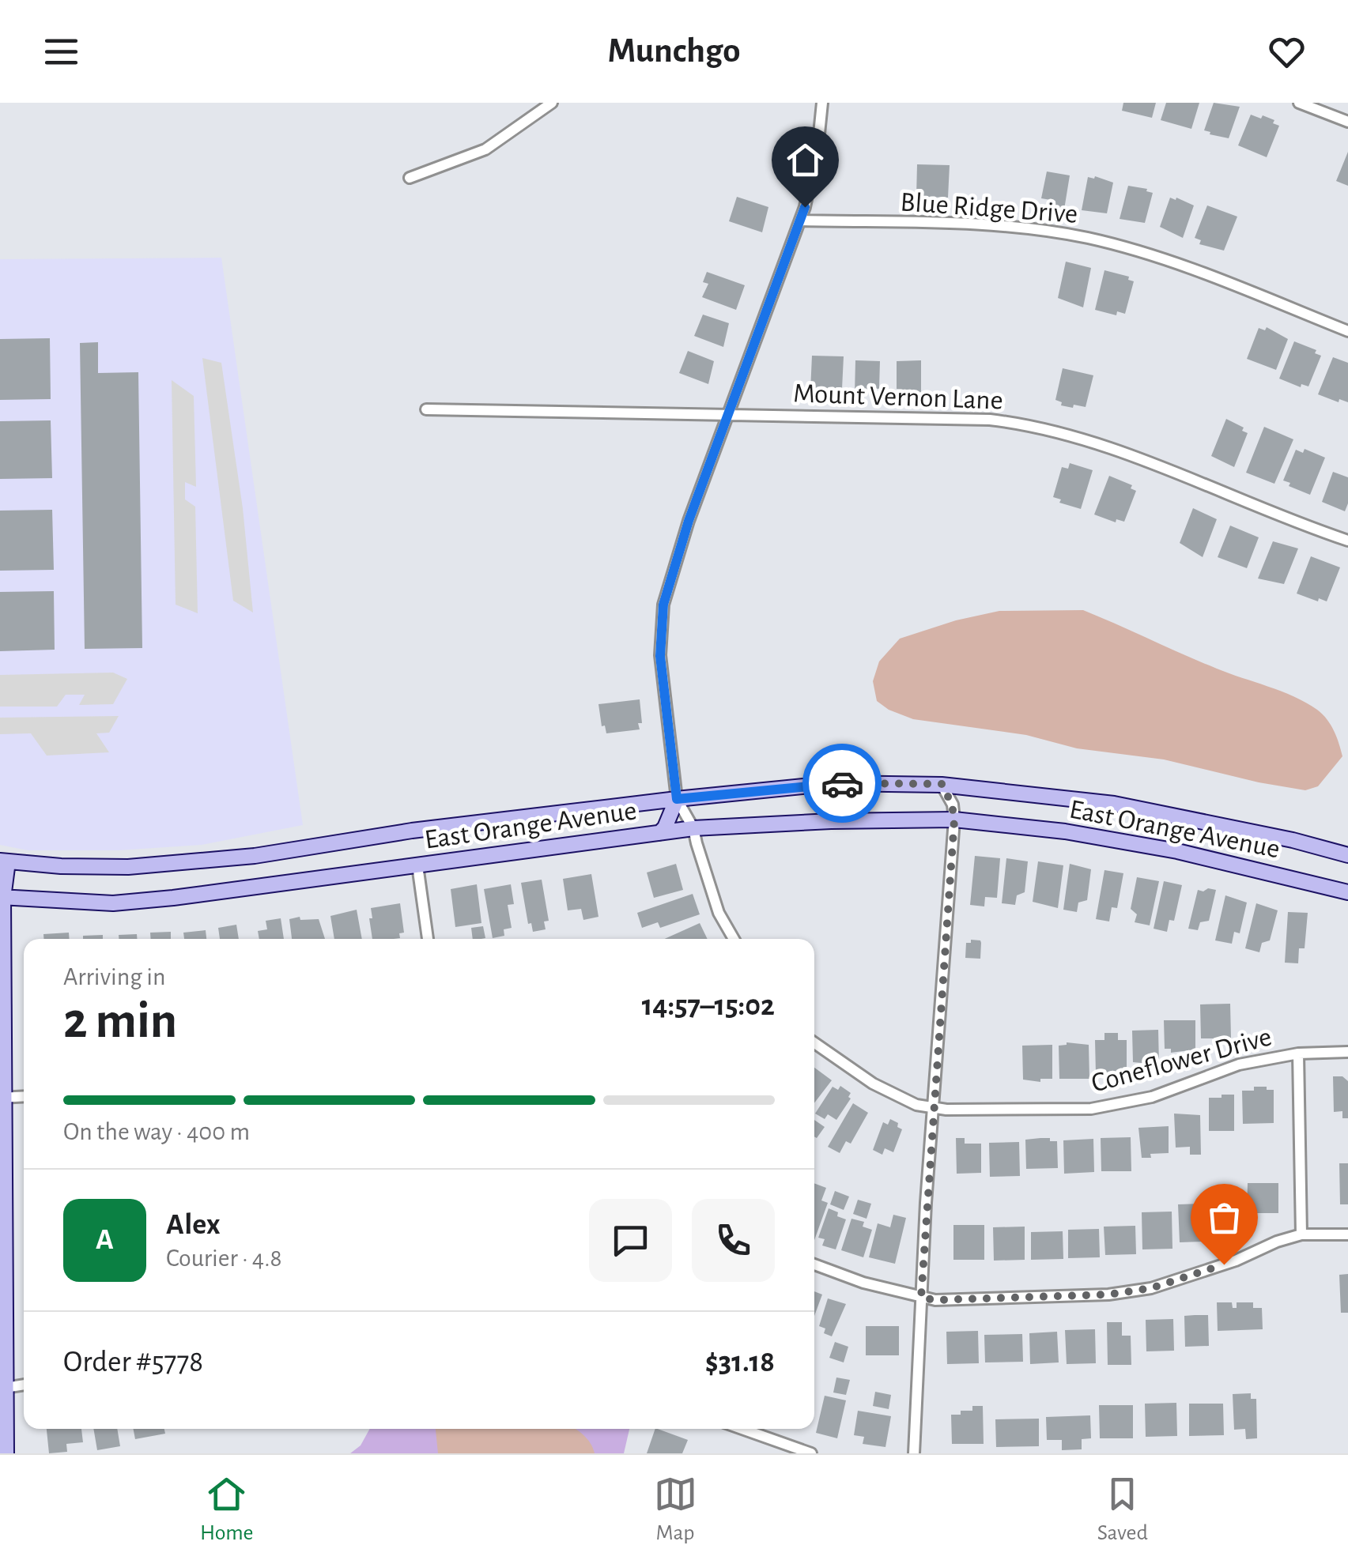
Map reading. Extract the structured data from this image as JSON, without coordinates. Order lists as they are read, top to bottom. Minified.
{"streets":{"street":["Blue Ridge Drive","Mount Vernon Lane","East Orange Avenue","Coneflower Drive"]},"page":{"header":"Munchgo","heading":["2 min","Arriving in","14:57–15:02"],"panel":["Alex","Courier · 4.8","Order #5778","$31.18"],"bar":"On the way · 400 m","round":"A","tabs":["Home","Map","Saved"]}}
